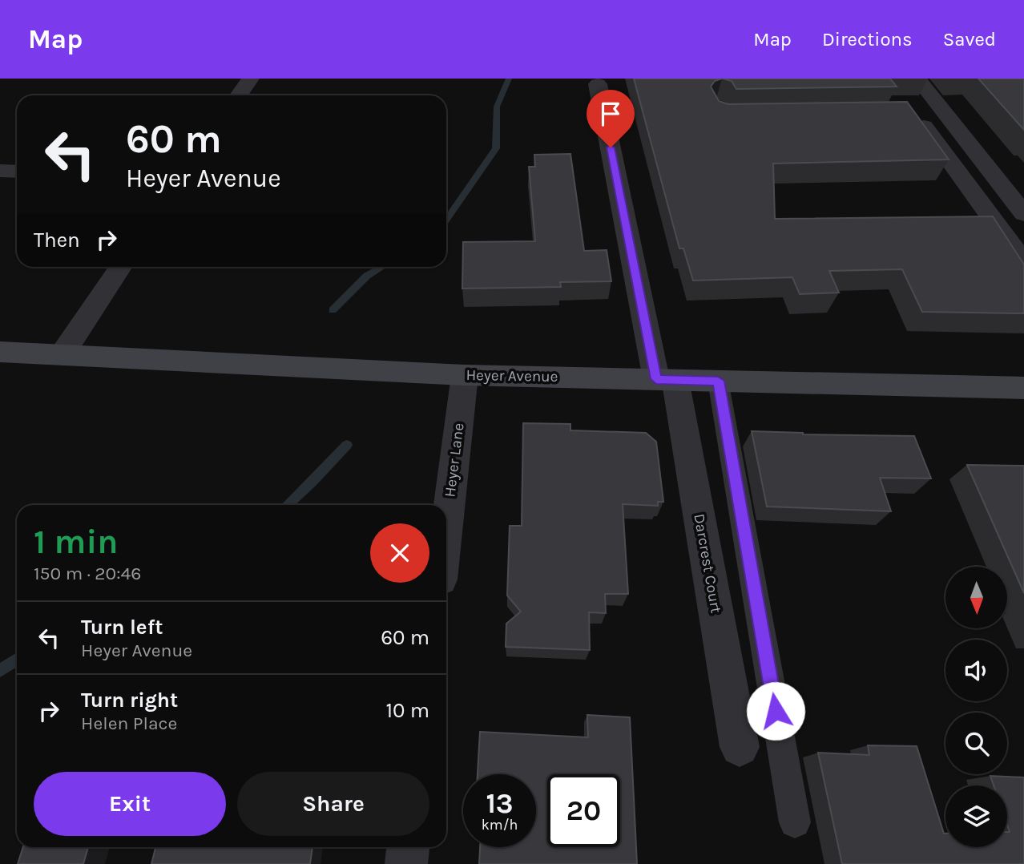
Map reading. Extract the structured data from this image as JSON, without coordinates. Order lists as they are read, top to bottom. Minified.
{"streets":{"street":["Heyer Avenue","Heyer Lane","Darcrest Court"]},"crossings":[["Heyer Avenue","Heyer Lane"],["Heyer Avenue","Darcrest Court"]],"north":"bottom","page":{"header":"Map","nav":["Map","Directions","Saved"],"turn":["60 m","Heyer Avenue"],"then":"Then","heading":["1 min","150 m · 20:46"],"list":[{"name":"Turn left","note":"Heyer Avenue","value":"60 m"},{"name":"Turn right","note":"Helen Place","value":"10 m"}],"buttons":["Exit","Share"],"speed":"13 km/h","limit":"20"}}
